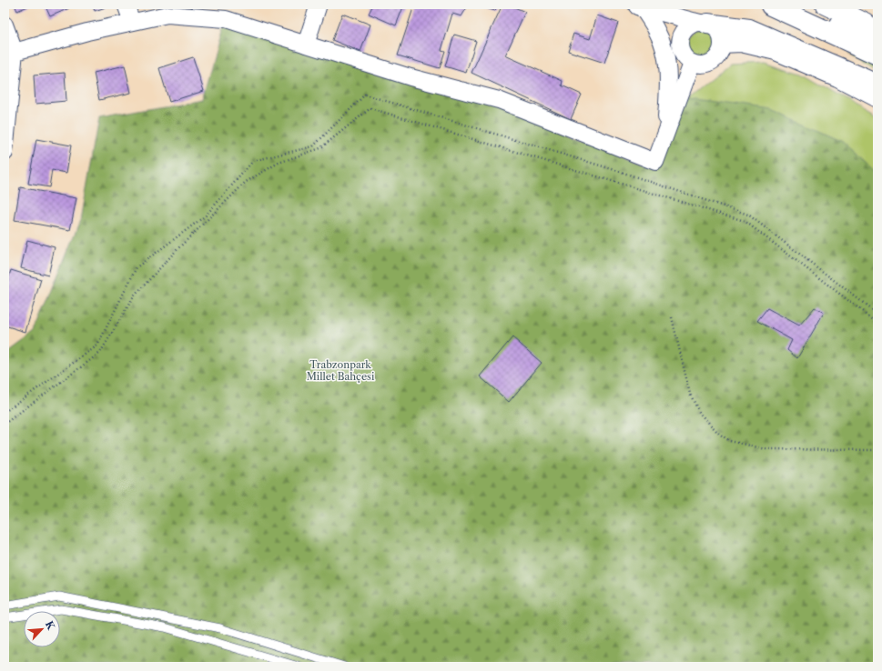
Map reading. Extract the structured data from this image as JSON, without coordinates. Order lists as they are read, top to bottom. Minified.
{"parks":["Trabzonpark Millet Bahçesi"],"north":"top right"}
